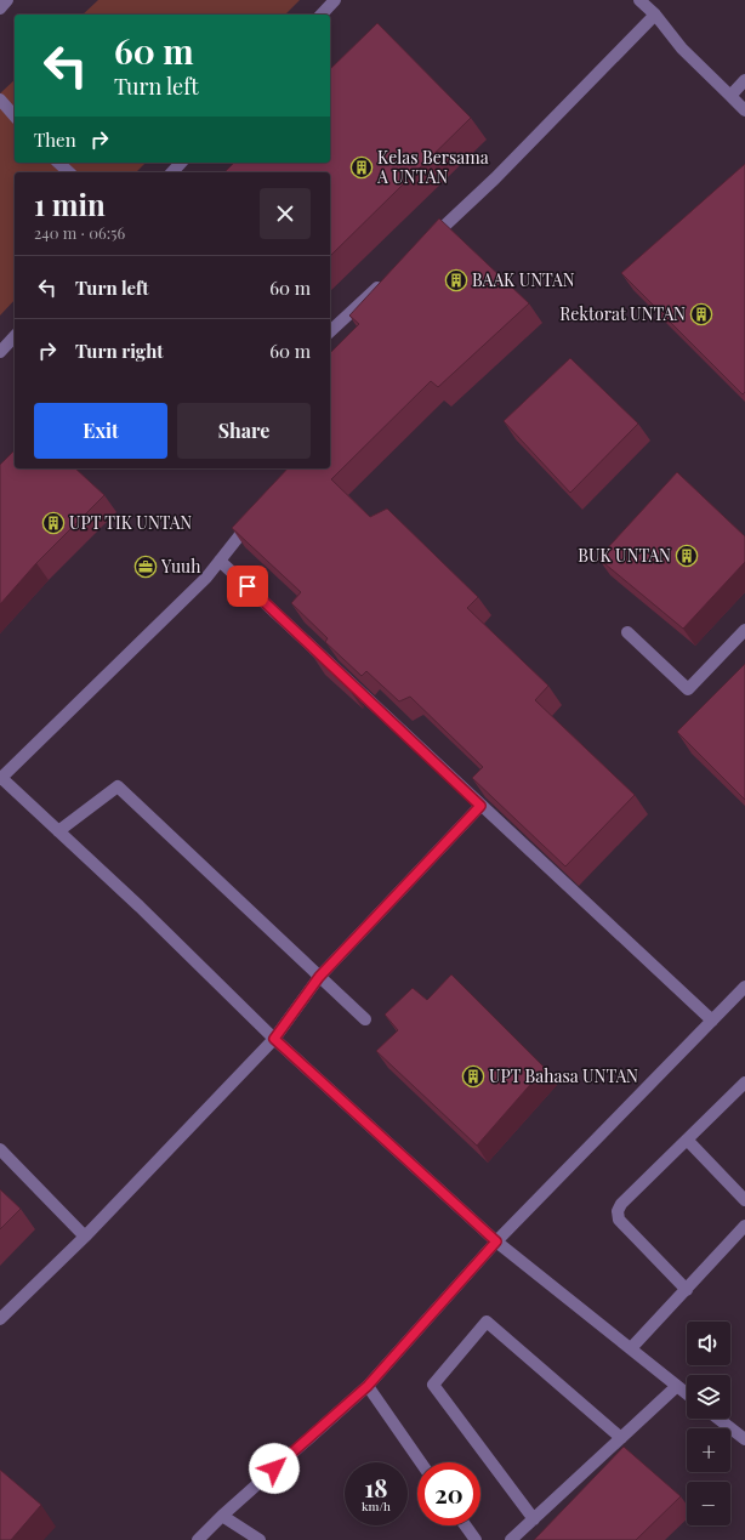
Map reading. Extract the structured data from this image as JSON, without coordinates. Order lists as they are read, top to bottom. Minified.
{"places":{"building":["Kelas Bersama A UNTAN","BAAK UNTAN","Rektorat UNTAN","UPT TIK UNTAN","BUK UNTAN","UPT Bahasa UNTAN"],"office":["Yuuh"]},"page":{"turn":["60 m","Turn left"],"then":"Then","heading":["1 min","240 m · 06:56"],"list":[{"name":"Turn left","value":"60 m"},{"name":"Turn right","value":"60 m"}],"buttons":["Exit","Share"],"map_buttons":["+","−"],"speed":"18 km/h","limit":"20"}}
